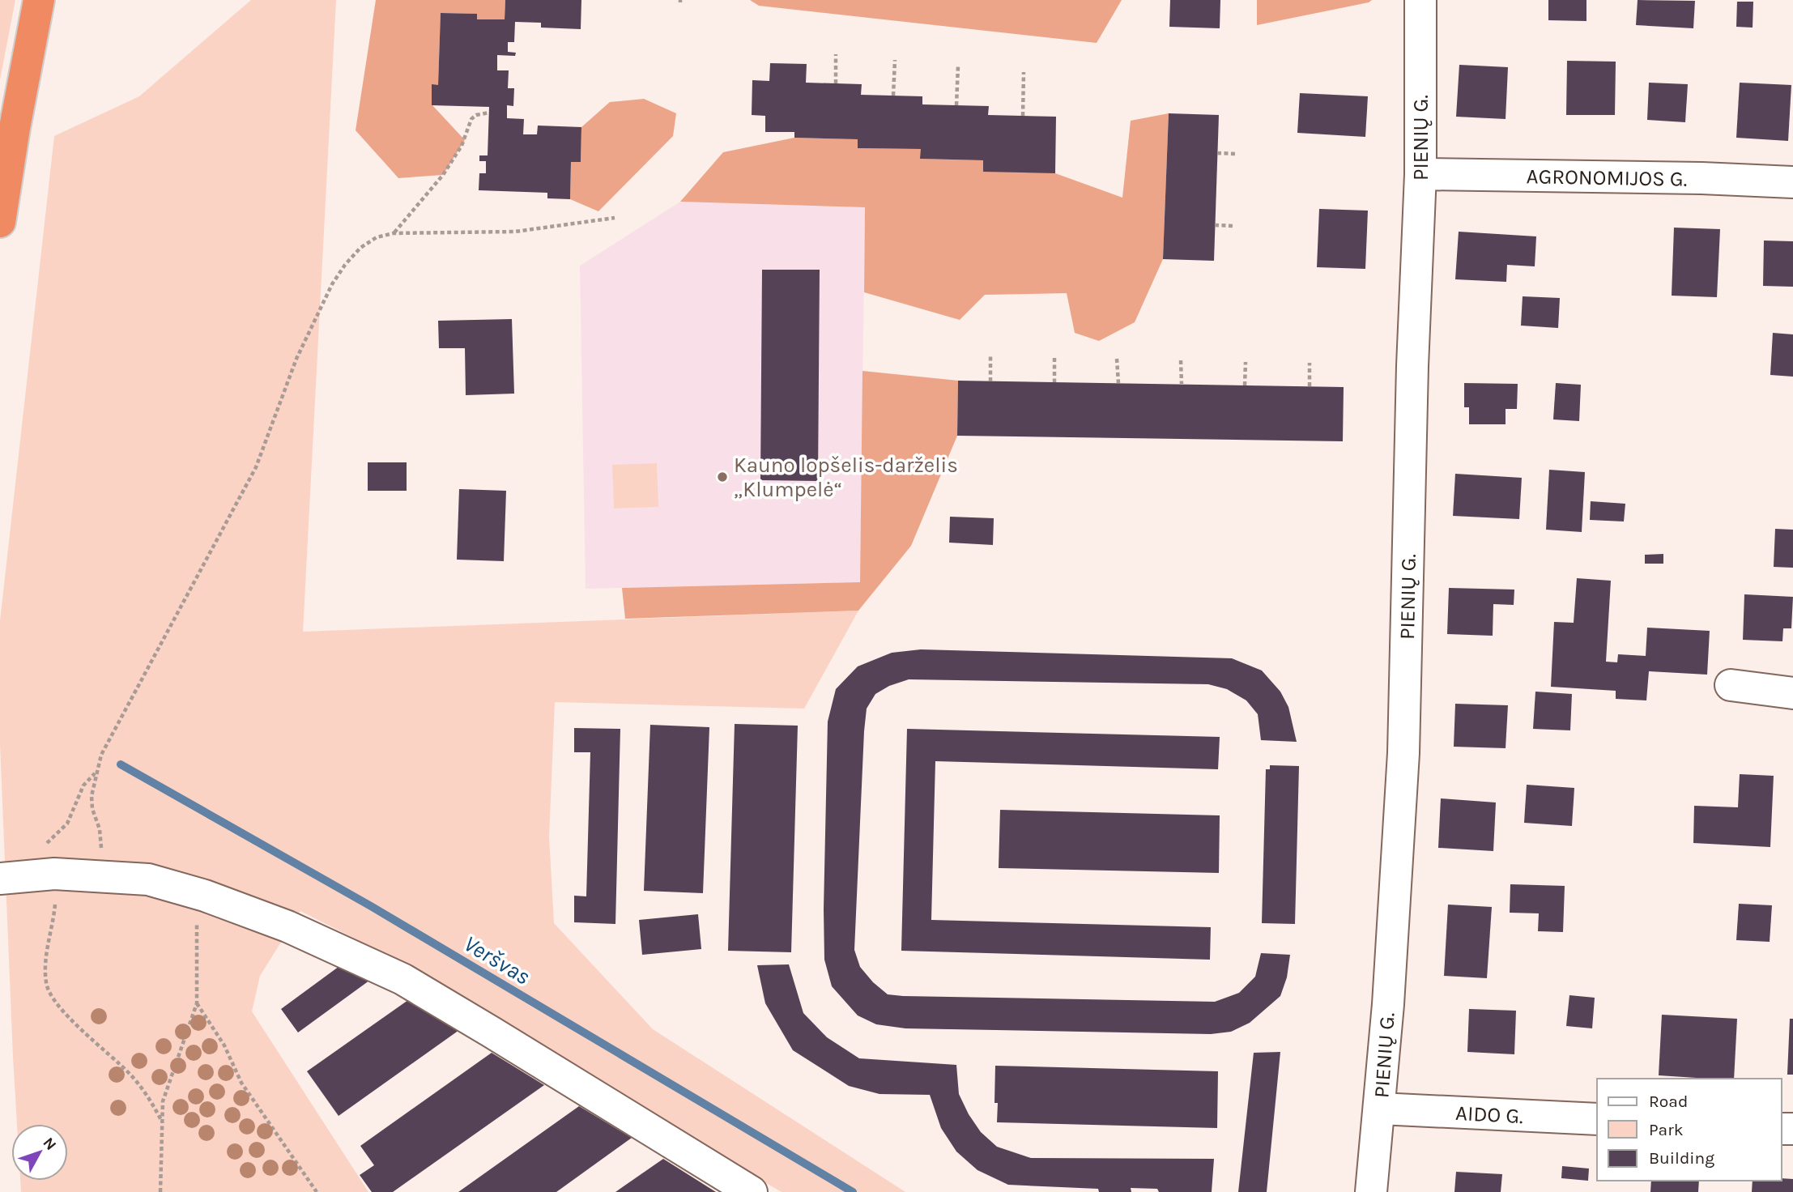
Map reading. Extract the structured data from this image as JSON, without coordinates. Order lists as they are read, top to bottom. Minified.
{"streets":{"street":["PIENIŲ G.","AGRONOMIJOS G.","AIDO G."]},"crossings":[["PIENIŲ G.","AGRONOMIJOS G."],["PIENIŲ G.","AIDO G."]],"water":["Veršvas"],"places":["Kauno lopšelis-darželis „Klumpelė“"],"legend":["Road","Park","Building"],"north":"top right"}
